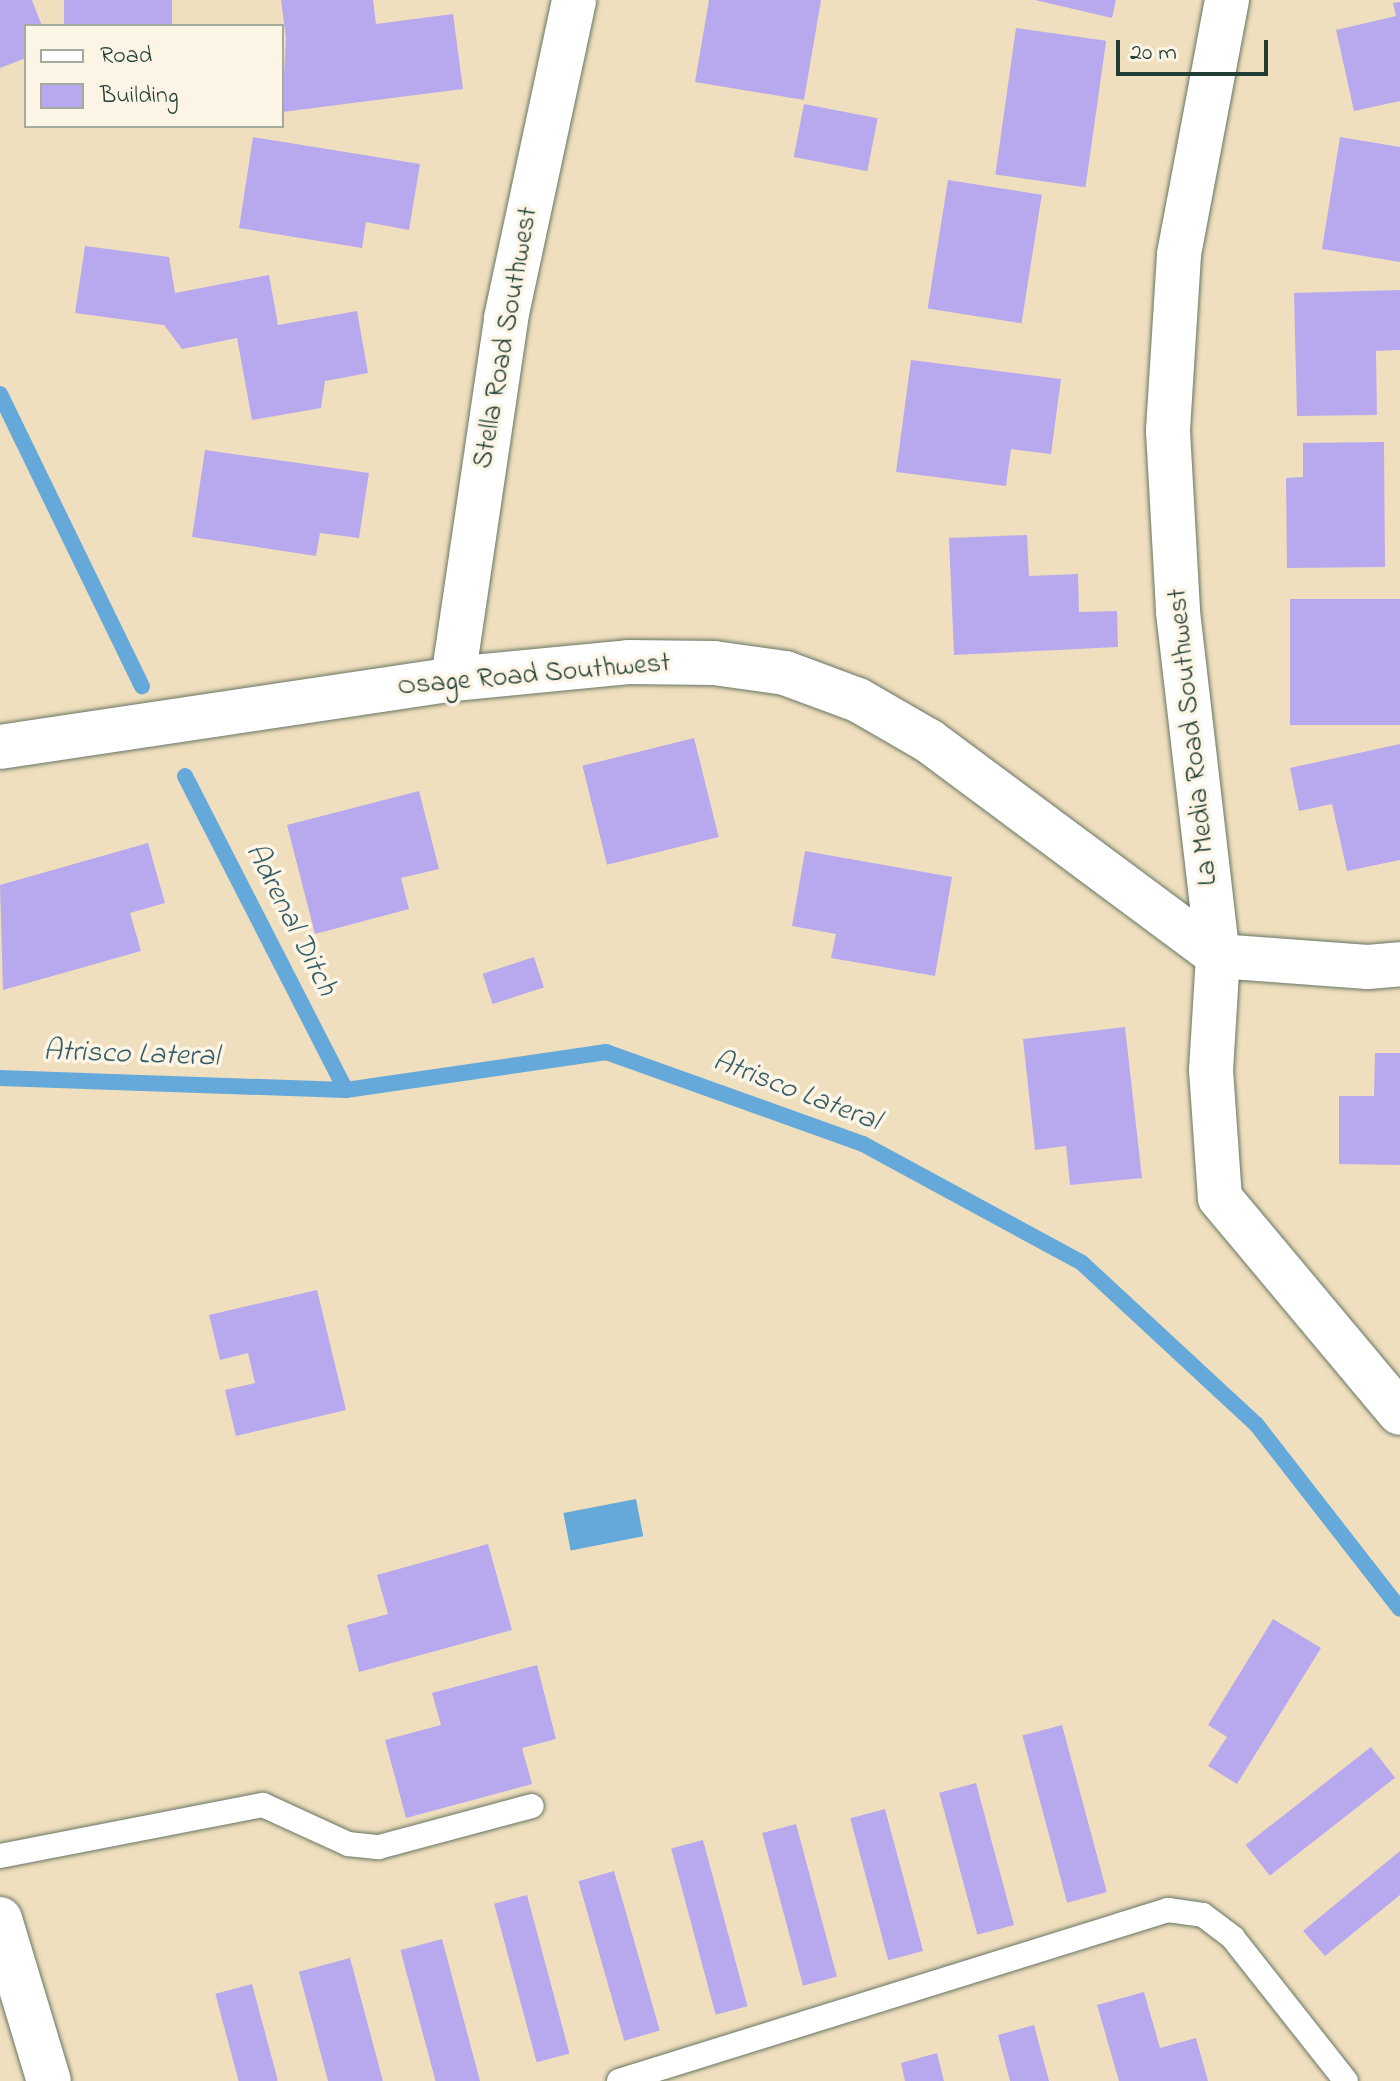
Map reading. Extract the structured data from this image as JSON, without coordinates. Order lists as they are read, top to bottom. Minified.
{"streets":{"street":["Stella Road Southwest","Osage Road Southwest","La Media Road Southwest"]},"crossings":[["Stella Road Southwest","Osage Road Southwest"],["Osage Road Southwest","La Media Road Southwest"]],"water":["Adrenal Ditch","Atrisco Lateral"],"legend":["Road","Building"],"scale_bar":"20 m"}
